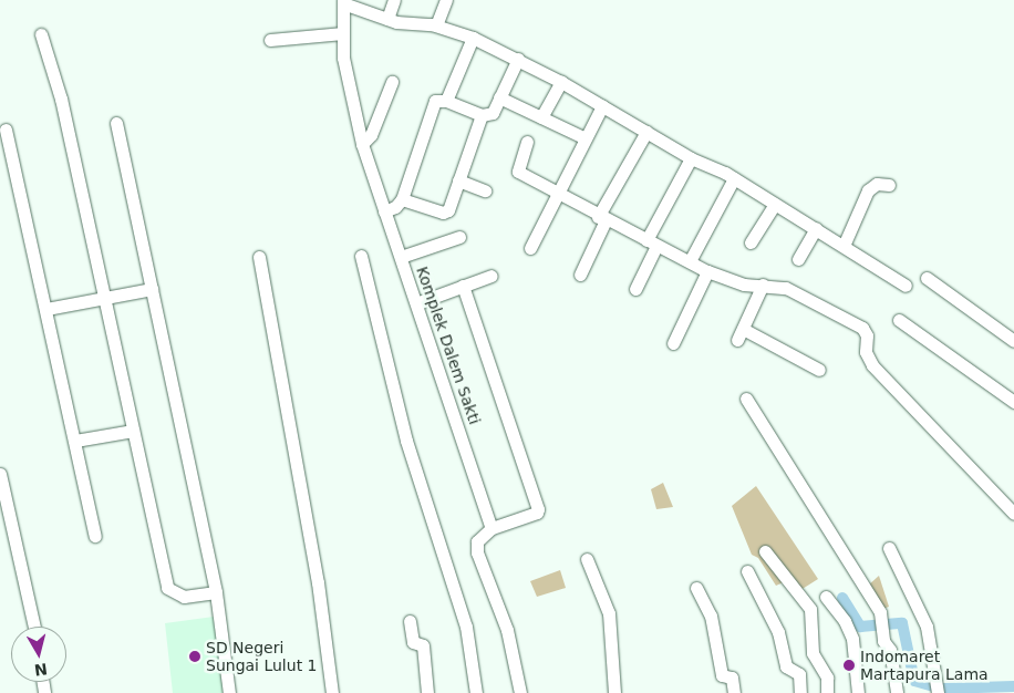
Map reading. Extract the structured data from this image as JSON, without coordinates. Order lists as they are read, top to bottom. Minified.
{"streets":{"street":["Komplek Dalem Sakti"]},"places":["SD Negeri Sungai Lulut 1","Indomaret Martapura Lama"],"north":"bottom"}
